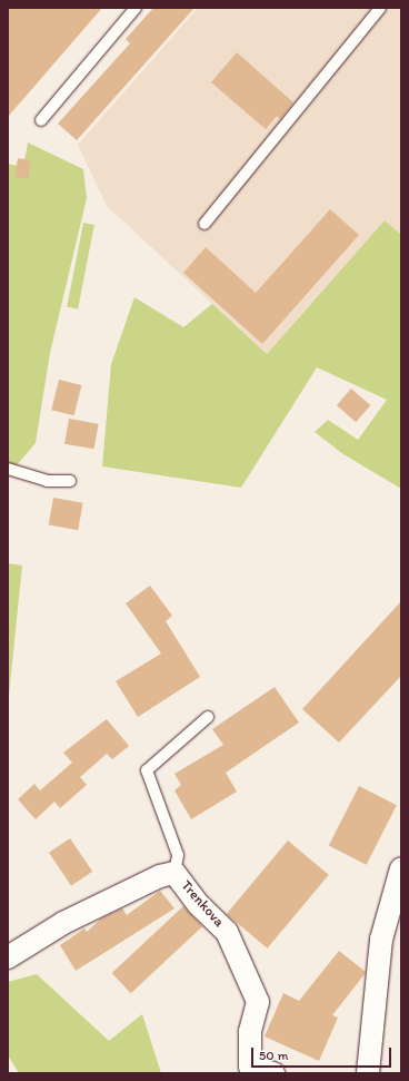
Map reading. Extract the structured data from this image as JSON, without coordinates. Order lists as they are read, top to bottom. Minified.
{"streets":{"street":["Trenkova"]},"scale_bar":"50 m"}
